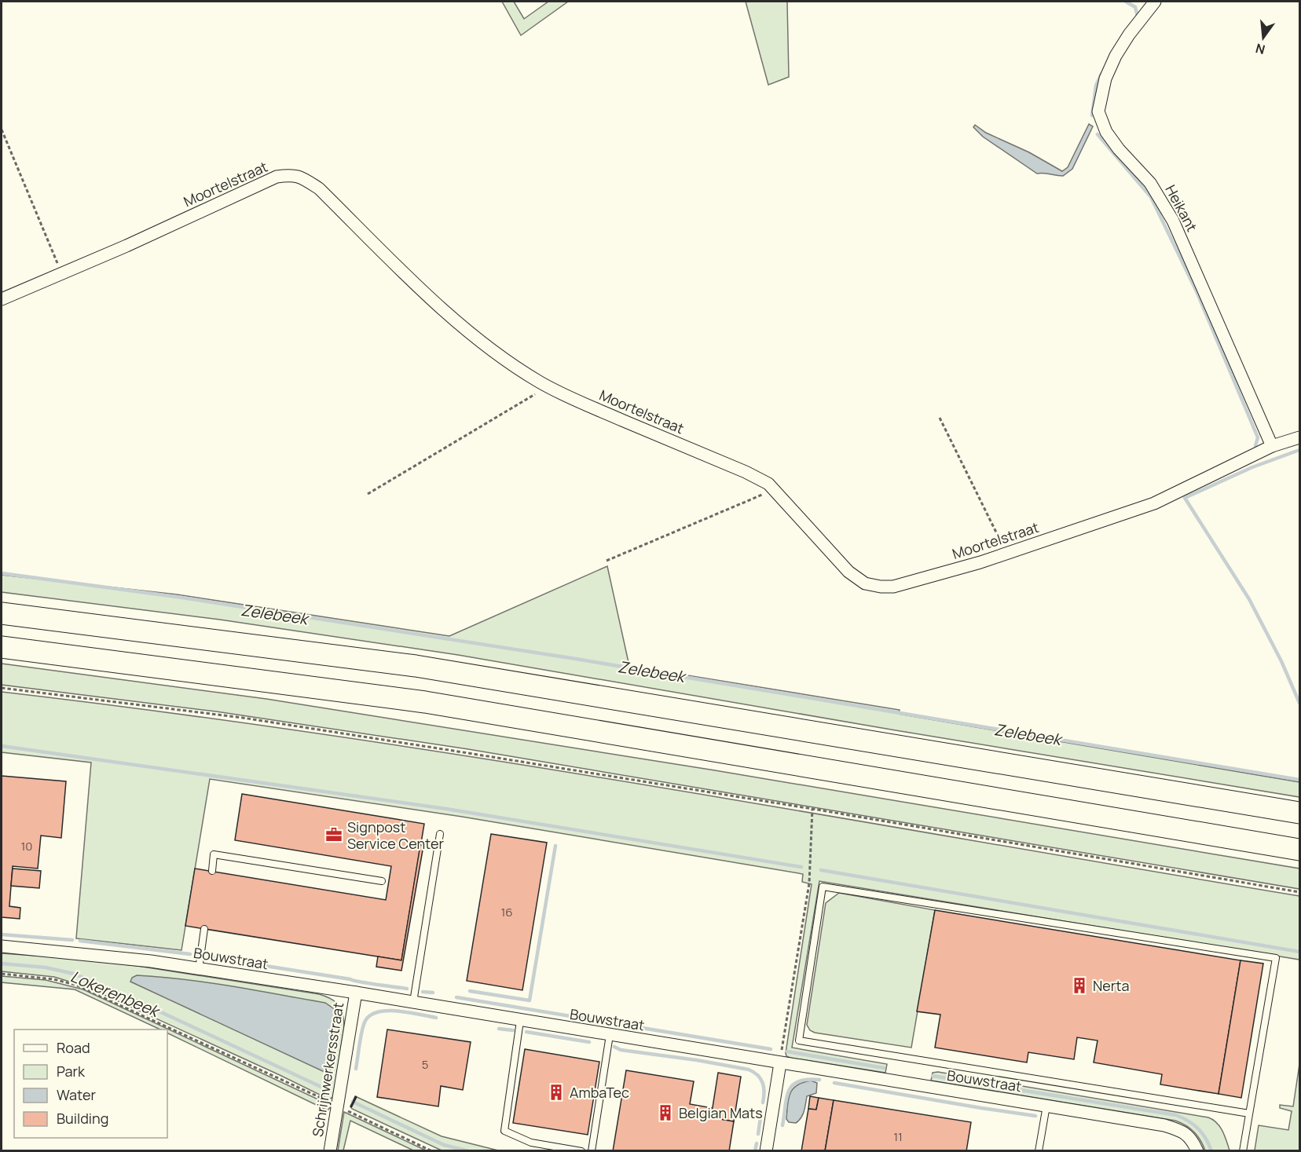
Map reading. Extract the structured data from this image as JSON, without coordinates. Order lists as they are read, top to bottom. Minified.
{"streets":{"street":["Moortelstraat","Heikant","Bouwstraat","Schrijnwerkersstraat"]},"crossings":[["Moortelstraat","Heikant"],["Bouwstraat","Schrijnwerkersstraat"]],"water":["Zelebeek","Lokerenbeek"],"places":{"office":["Signpost Service Center"],"building":["Nerta","AmbaTec","Belgian Mats"]},"house_numbers":["10","16","5","11"],"legend":["Road","Park","Water","Building"],"north":"bottom"}
